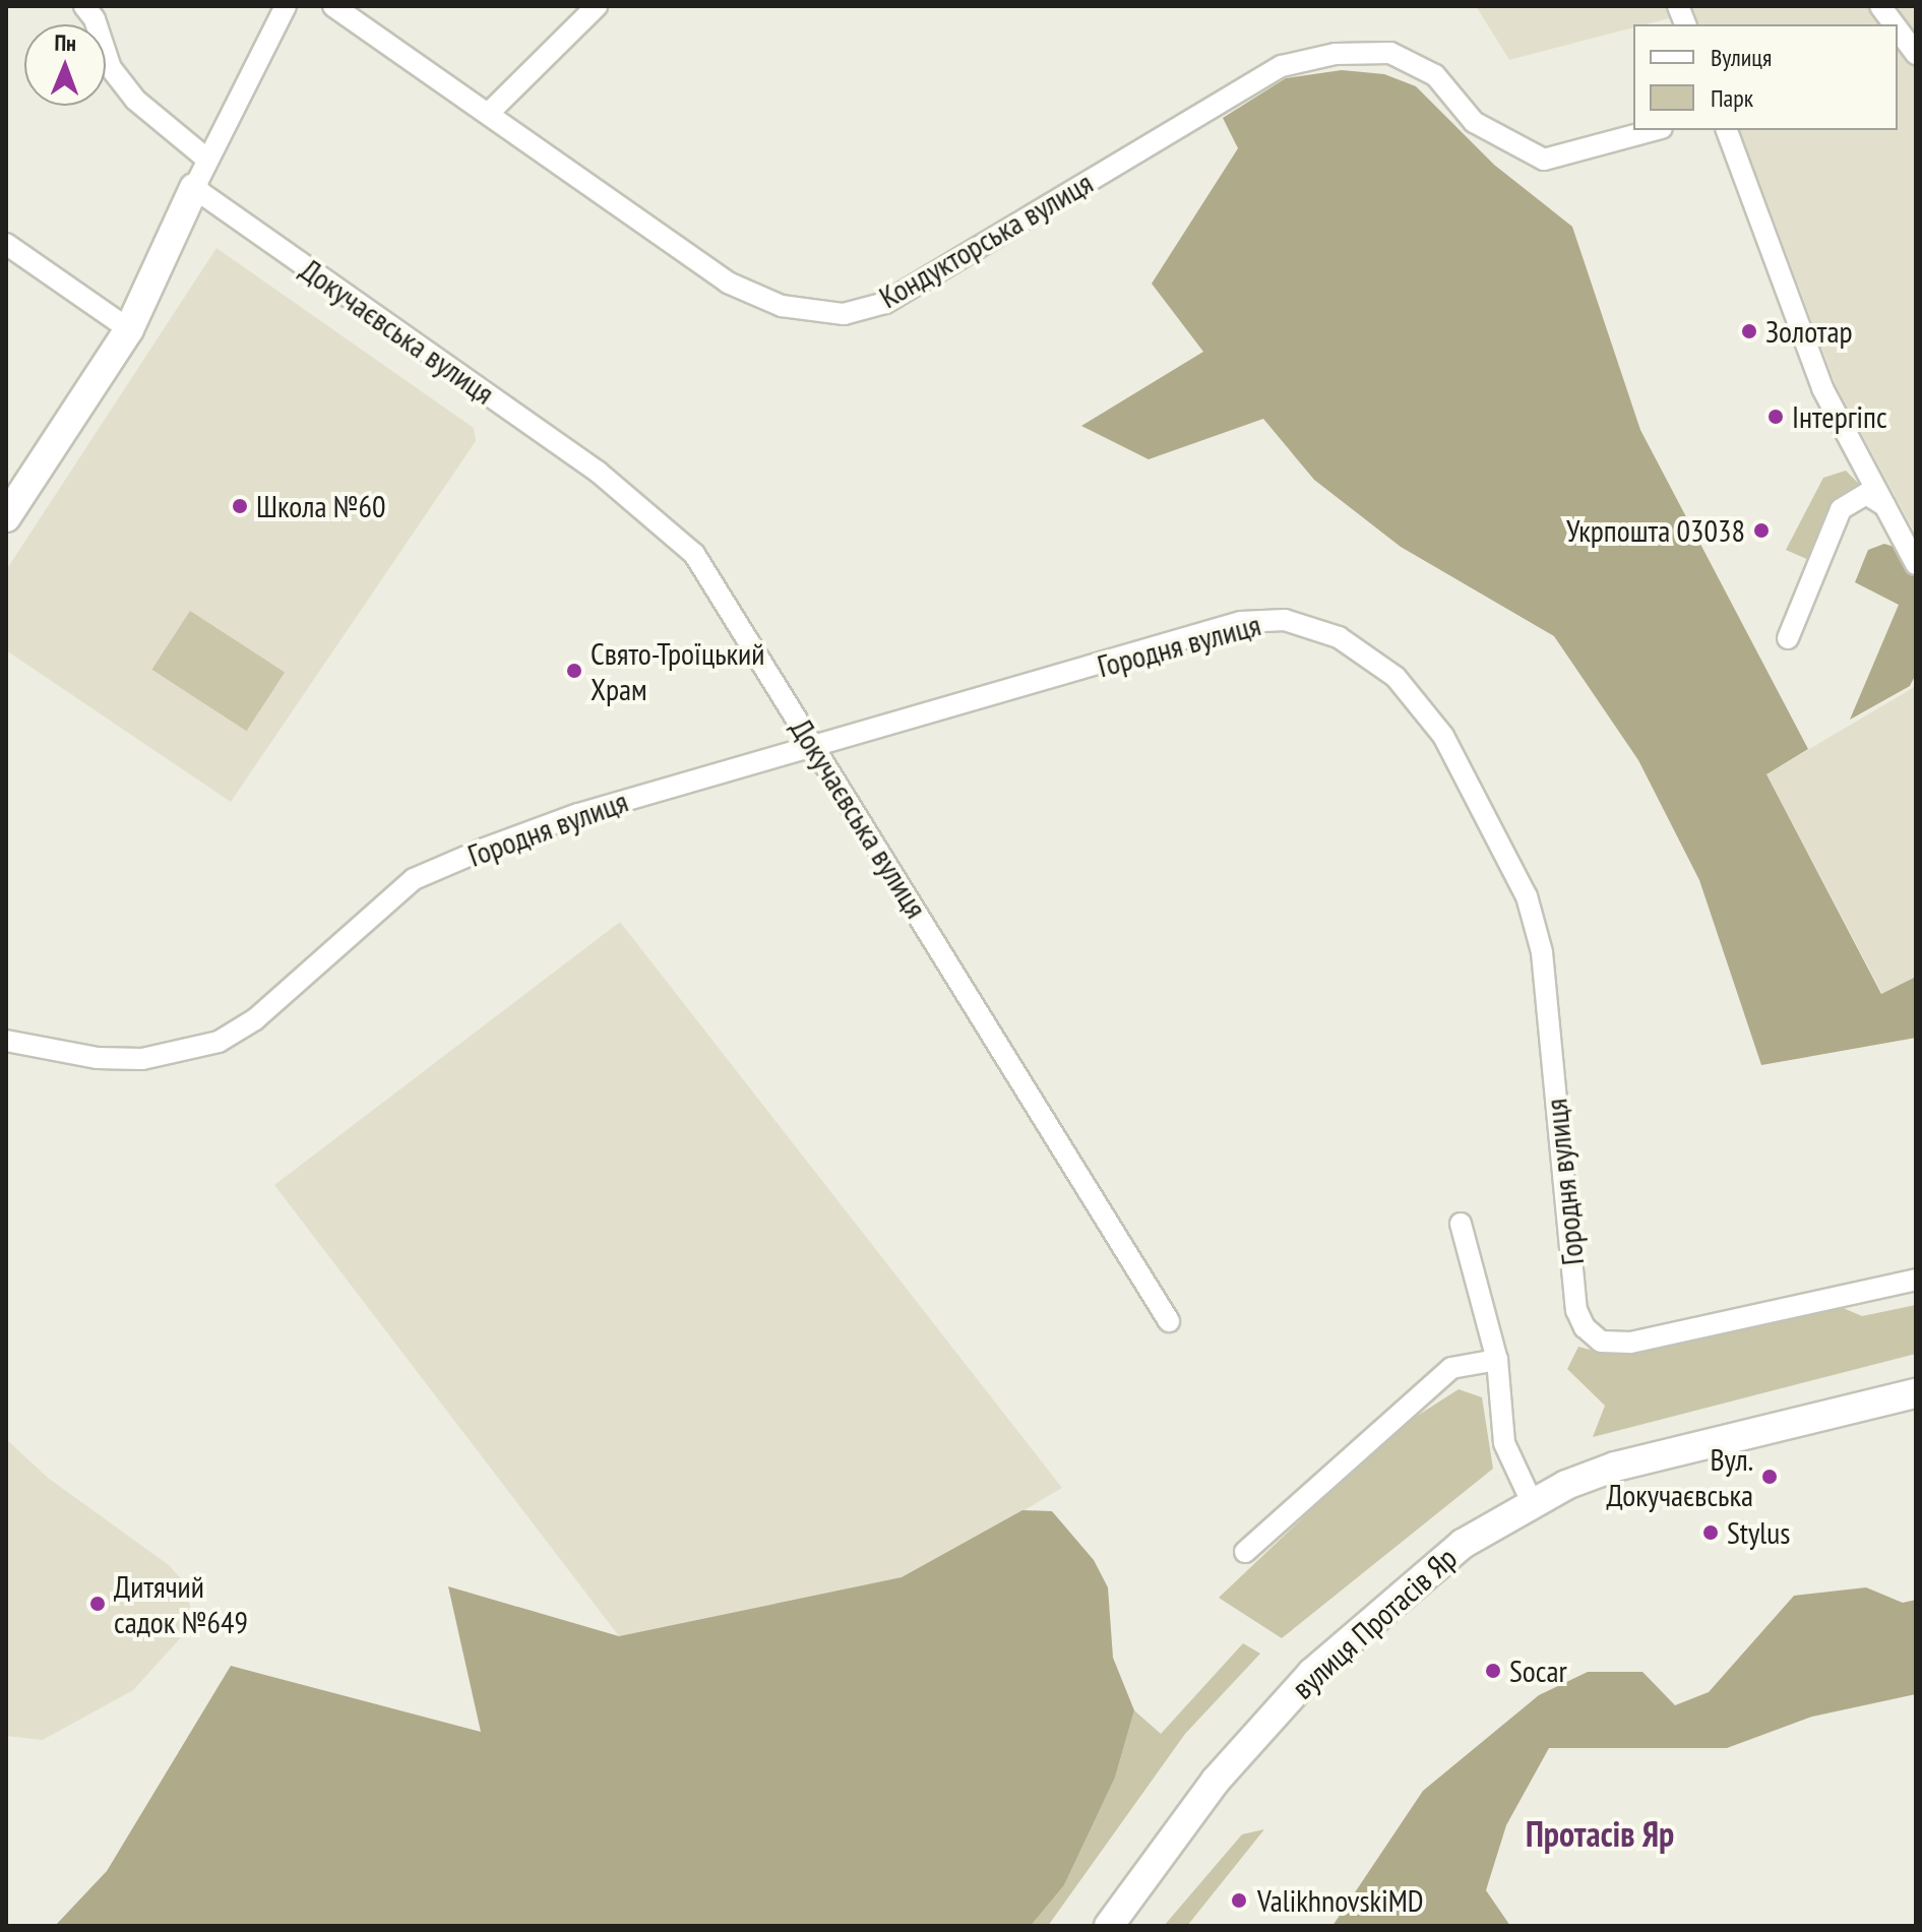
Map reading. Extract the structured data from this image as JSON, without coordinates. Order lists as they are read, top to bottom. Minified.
{"streets":{"main road":["вулиця Протасів Яр"],"street":["Кондукторська вулиця","Докучаєвська вулиця","Городня вулиця"]},"crossings":[["Докучаєвська вулиця","Городня вулиця"]],"districts":["Протасів Яр"],"places":["Золотар","Інтергіпс","Школа №60","Укрпошта 03038","Свято-Троїцький Храм","Вул. Докучаєвська","Stylus","Дитячий садок №649","Socar","ValikhnovskiMD"],"legend":["Вулиця","Парк"],"north":"top"}
